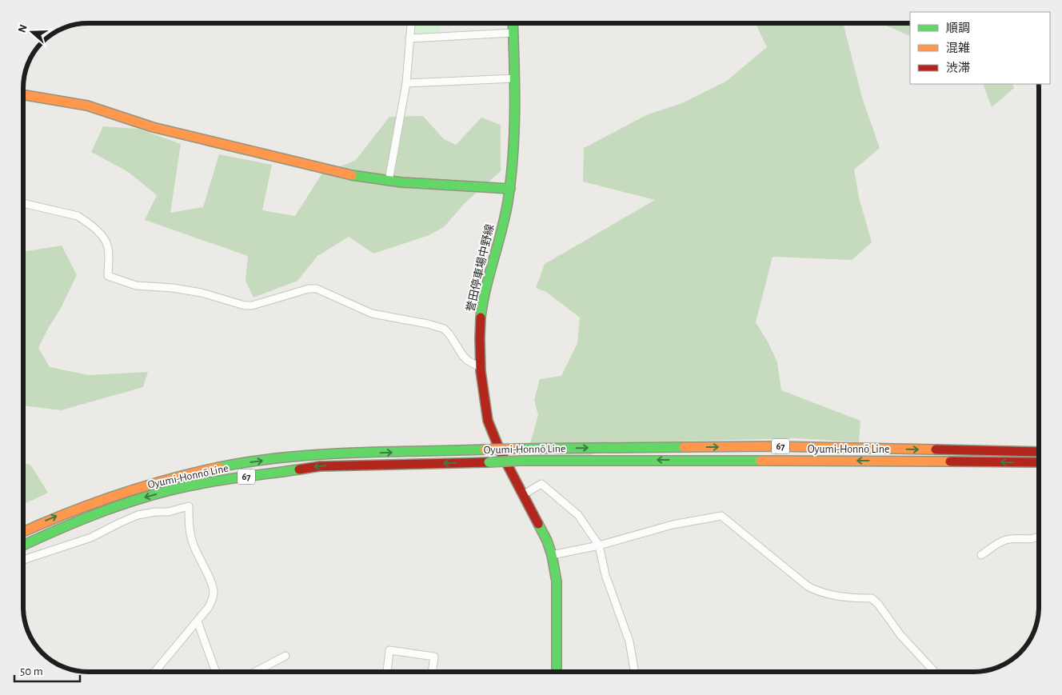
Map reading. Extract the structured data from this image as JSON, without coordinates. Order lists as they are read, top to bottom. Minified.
{"streets":{"main road":["誉田停車場中野線","67","Oyumi-Honnō Line"]},"legend":["順調","混雑","渋滞"],"scale_bar":"50 m","north":"left"}
